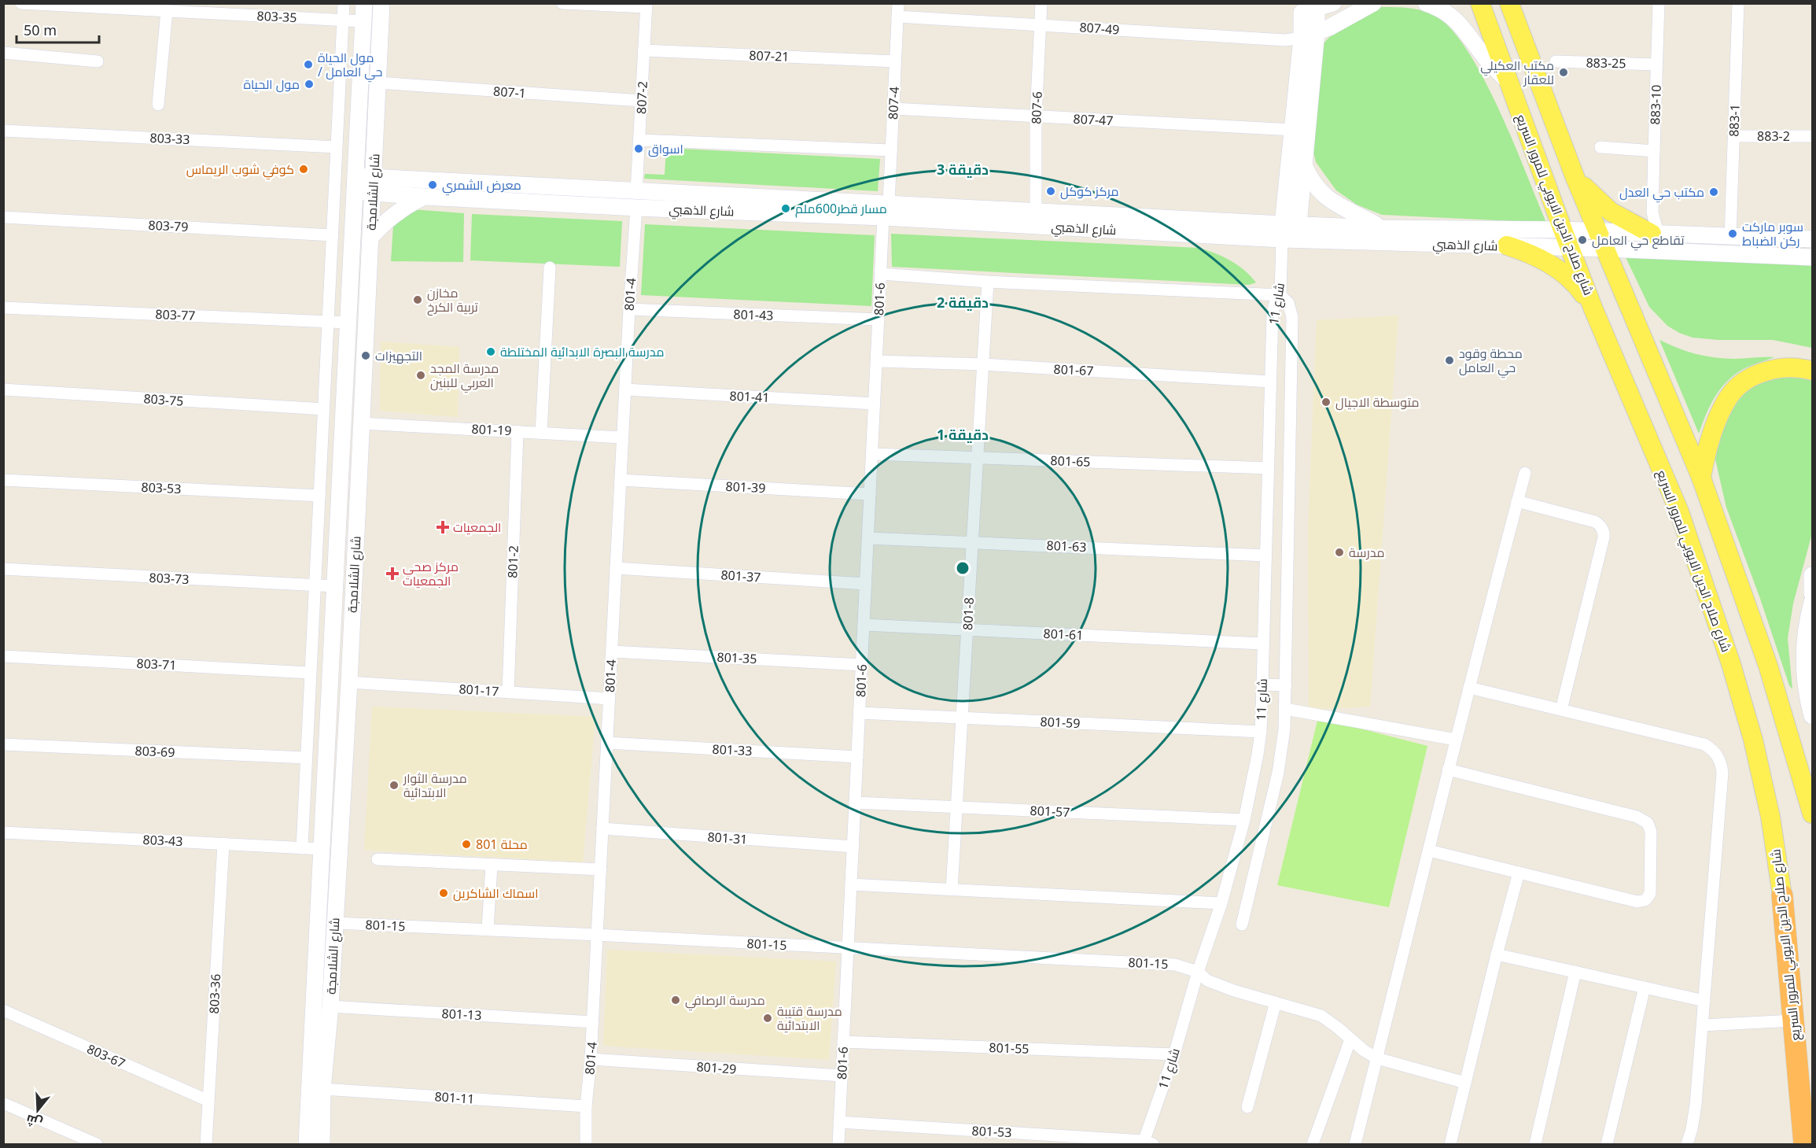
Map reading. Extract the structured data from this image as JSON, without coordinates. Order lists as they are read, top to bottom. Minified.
{"streets":{"highway":["شارع صلاح الدين الايوبي للمرور السريع"],"street":["803-35","807-49","807-21","883-25","807-1","807-2","807-4","883-10","807-6","807-47","883-1","883-2","803-33","شارع الشلامجة","شارع الذهبي","803-79","801-4","801-6","شارع 11","803-77","801-43","801-67","801-41","803-75","801-19","801-65","801-39","803-53","801-63","801-2","801-37","803-73","801-8","801-61","801-35","803-71","801-17","801-59","801-33","803-69","801-57","801-31","803-43","801-15","803-36","801-13","801-55","803-67","801-29","801-11","801-53"]},"crossings":[["803-35","شارع الشلامجة"],["807-49","807-4"],["807-49","807-6"],["807-49","شارع 11"],["807-21","807-2"],["807-21","807-4"],["883-25","883-10"],["807-1","807-2"],["807-1","شارع الشلامجة"],["807-2","شارع الذهبي"],["807-4","807-47"],["807-4","شارع الذهبي"],["807-4","801-6"],["883-10","شارع الذهبي"],["807-6","807-47"],["807-6","شارع الذهبي"],["807-47","شارع 11"],["883-1","883-2"],["883-1","شارع الذهبي"],["شارع الشلامجة","شارع الذهبي"],["شارع الشلامجة","803-77"],["شارع الشلامجة","801-19"],["شارع الشلامجة","803-73"],["شارع الشلامجة","801-17"],["شارع الشلامجة","803-43"],["شارع الشلامجة","801-15"],["شارع الشلامجة","801-13"],["شارع الشلامجة","801-11"],["شارع صلاح الدين الايوبي للمرور السريع","شارع الذهبي"],["شارع الذهبي","801-4"],["شارع الذهبي","801-6"],["شارع الذهبي","شارع 11"],["801-4","801-43"],["801-4","801-41"],["801-4","801-19"],["801-4","801-39"],["801-4","801-37"],["801-4","801-35"],["801-4","801-17"],["801-4","801-33"],["801-4","801-31"],["801-4","801-15"],["801-4","801-13"],["801-4","801-29"],["801-4","801-11"],["801-6","801-43"],["801-6","801-67"],["801-6","801-41"],["801-6","801-65"],["801-6","801-39"],["801-6","801-63"],["801-6","801-37"],["801-6","801-61"],["801-6","801-35"],["801-6","801-59"],["801-6","801-33"],["801-6","801-57"],["801-6","801-31"],["801-6","801-15"],["801-6","801-55"],["801-6","801-29"],["801-6","801-53"],["شارع 11","801-67"],["شارع 11","801-65"],["شارع 11","801-63"],["شارع 11","801-61"],["شارع 11","801-59"],["شارع 11","801-57"],["شارع 11","801-15"],["شارع 11","801-55"],["شارع 11","801-53"],["801-67","801-8"],["801-19","801-2"],["801-65","801-8"],["801-63","801-8"],["801-2","801-17"],["801-8","801-61"],["801-8","801-59"],["801-8","801-57"],["803-43","803-36"],["803-36","803-67"]],"places":{"other":["مول الحياة / حي العامل","مكتب العكيلي للعقار","مول الحياة","اسواق","كوفي شوب الريماس","معرض الشمري","مركز كوكل","مكتب حي العدل","مسار قطر600ملم","سوبر ماركت ركن الضباط","تقاطع حي العامل","مخازن تربية الكرخ","مدرسة البصرة الابدائية المختلطة","التجهيزات","محطة وقود حي العامل","مدرسة المجد العربي للبنين","متوسطة الاجيال","مدرسة","مدرسة الثوار الابتدائية","محلة 801","اسماك الشاكرين","مدرسة الرصافي","مدرسة قتيبة الابتدائية"],"health":["الجمعيات","مركز صحي الجمعيات"]},"scale_bar":"50 m","north":"bottom","rings":["3 دقيقة","2 دقيقة","1 دقيقة"]}
